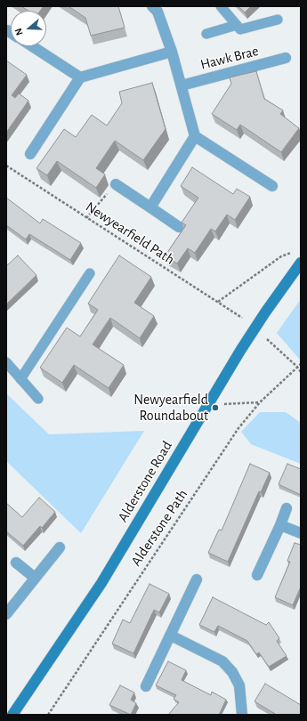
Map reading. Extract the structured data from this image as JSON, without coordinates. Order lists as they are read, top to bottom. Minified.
{"streets":{"street":["Hawk Brae","Alderstone Road"],"path":["Newyearfield Path","Alderstone Path"]},"places":["Newyearfield Roundabout"],"north":"left"}
